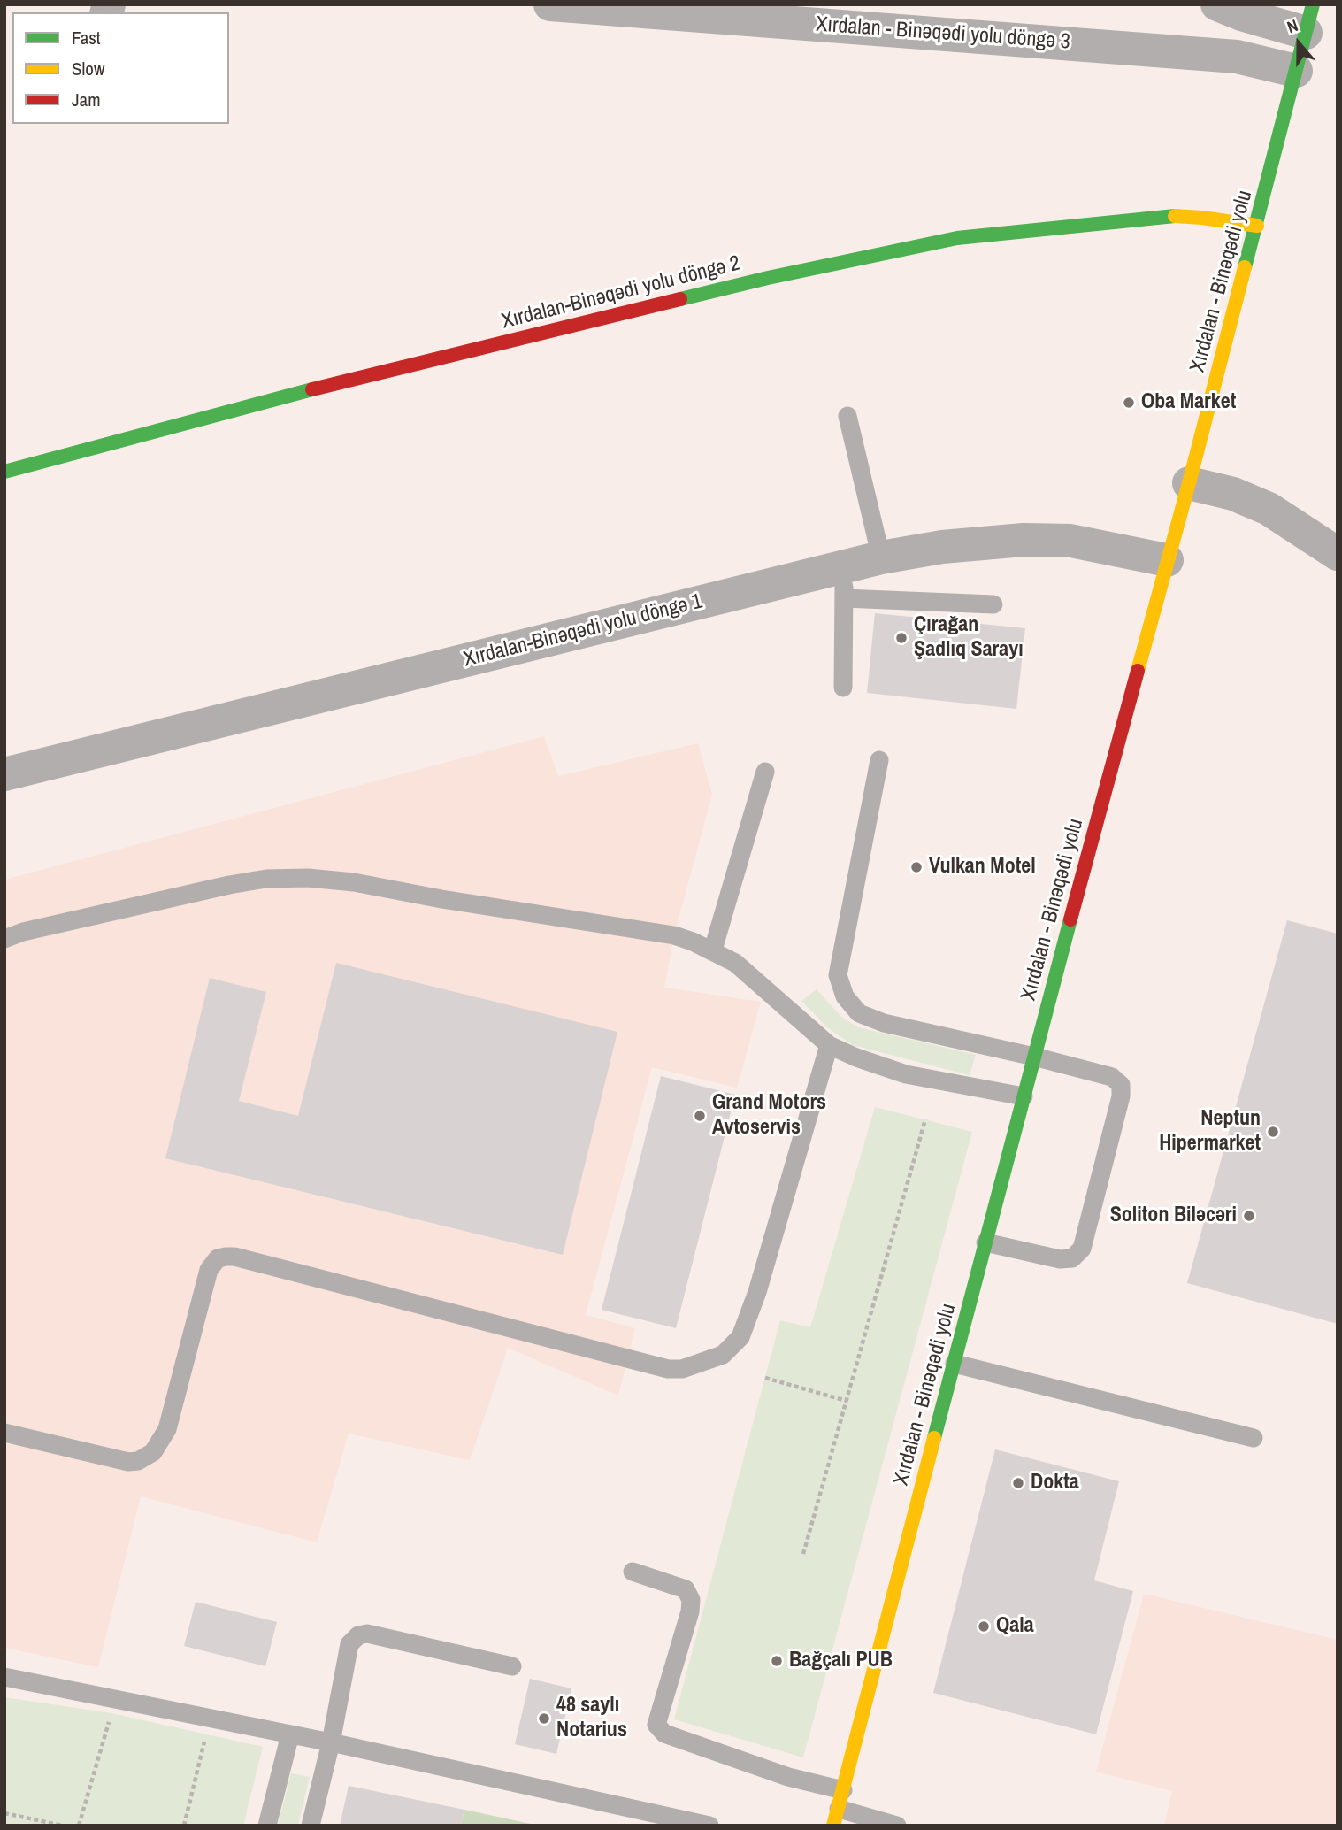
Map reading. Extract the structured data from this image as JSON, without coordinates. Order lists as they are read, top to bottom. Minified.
{"streets":{"main road":["Xırdalan - Binəqədi yolu","Xırdalan-Binəqədi yolu döngə 2"],"street":["Xırdalan - Binəqədi yolu döngə 3","Xırdalan-Binəqədi yolu döngə 1"]},"crossings":[["Xırdalan - Binəqədi yolu döngə 3","Xırdalan - Binəqədi yolu"],["Xırdalan - Binəqədi yolu","Xırdalan-Binəqədi yolu döngə 2"],["Xırdalan - Binəqədi yolu","Xırdalan-Binəqədi yolu döngə 1"]],"places":["Oba Market","Çırağan Şadlıq Sarayı","Vulkan Motel","Grand Motors Avtoservis","Neptun Hipermarket","Soliton Biləcəri","Dokta","Qala","Bağçalı PUB","48 saylı Notarius"],"legend":["Fast","Slow","Jam"],"north":"top"}
